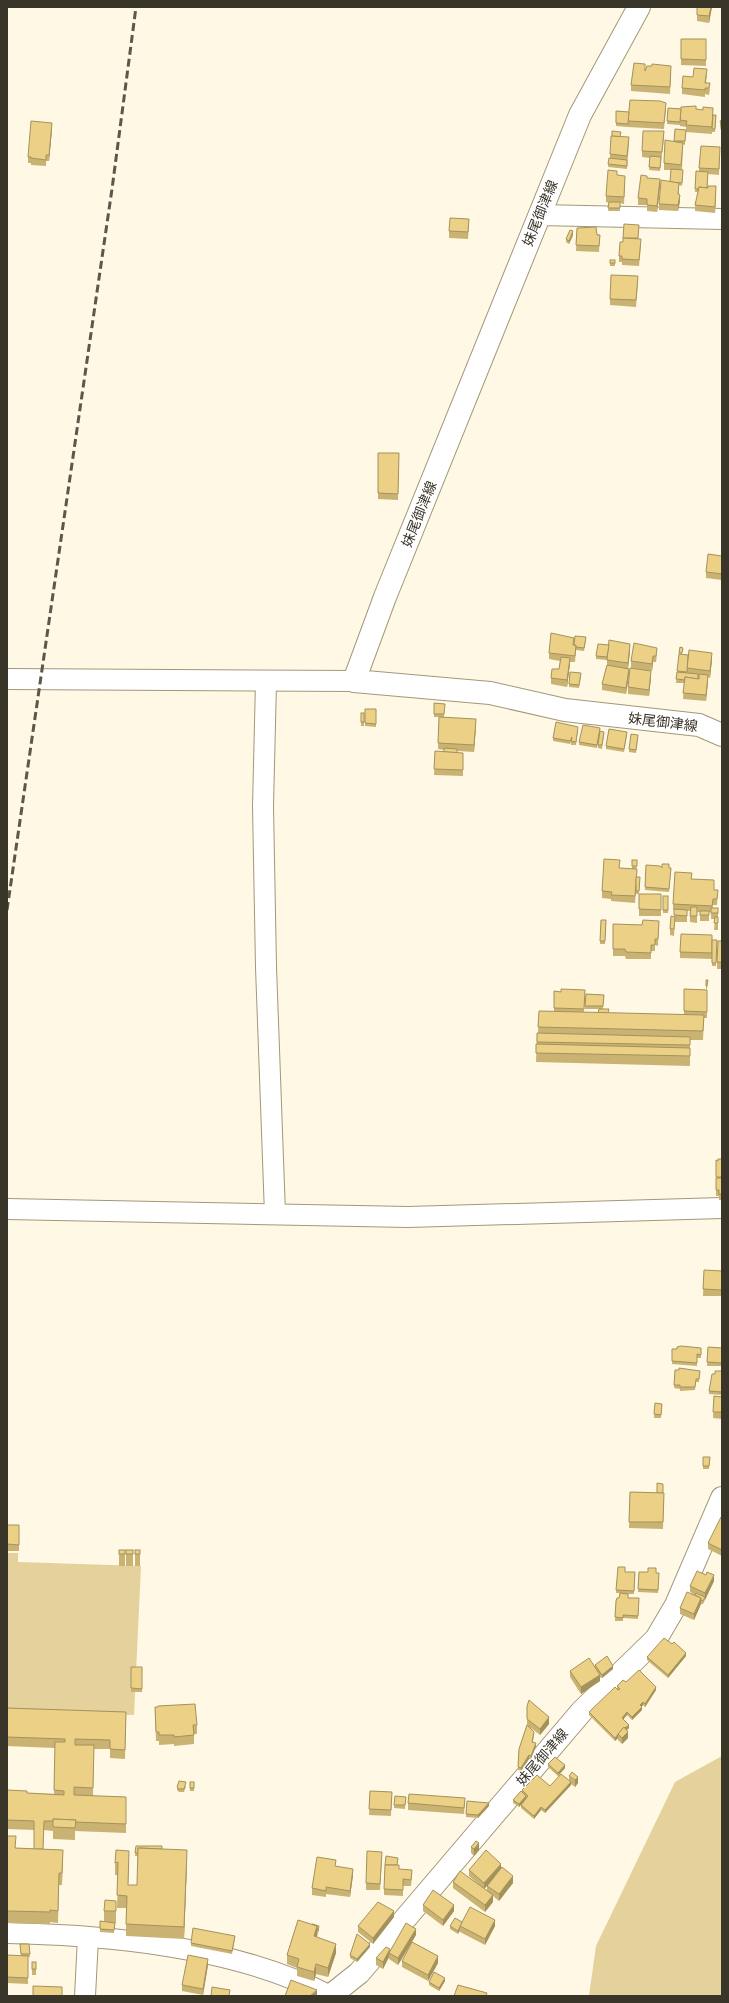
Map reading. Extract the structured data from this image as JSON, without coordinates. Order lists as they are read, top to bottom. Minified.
{"streets":{"main road":["妹尾御津線"]}}
